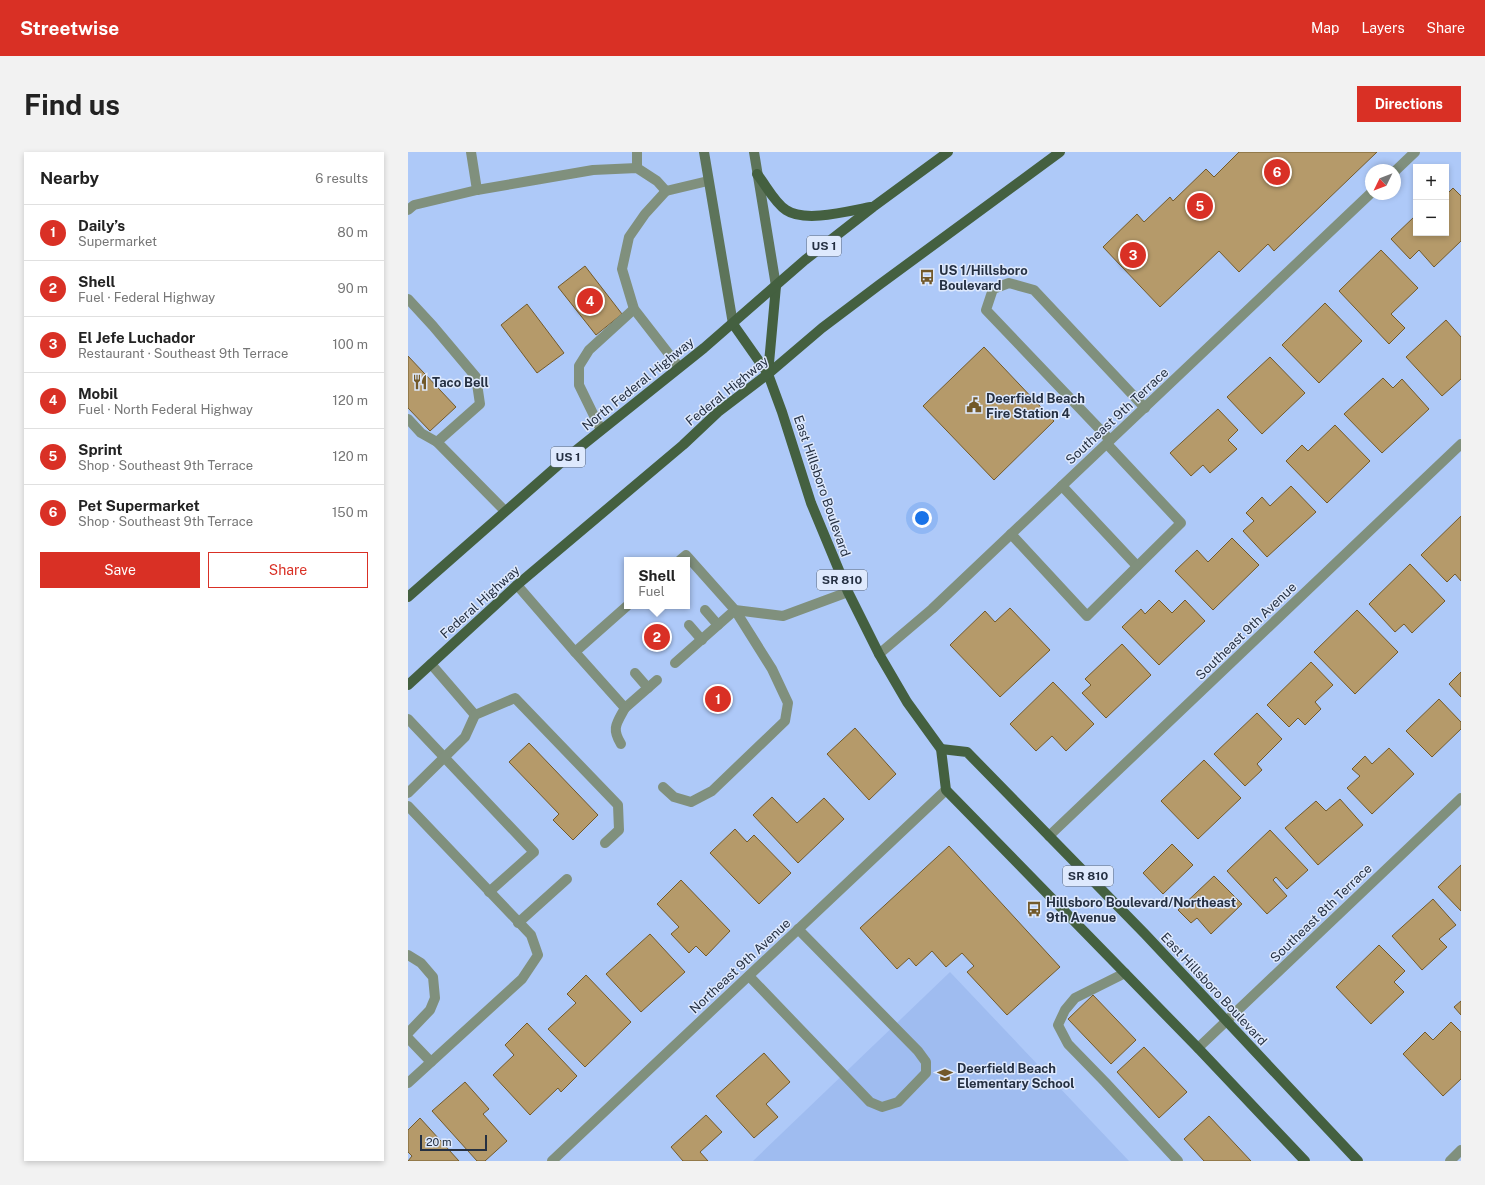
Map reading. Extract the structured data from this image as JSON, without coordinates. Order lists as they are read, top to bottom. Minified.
{"streets":{"main road":["US 1","North Federal Highway","Federal Highway","East Hillsboro Boulevard","SR 810"],"street":["Southeast 9th Terrace","Southeast 9th Avenue","Southeast 8th Terrace","Northeast 9th Avenue"]},"crossings":[["US 1","North Federal Highway"],["US 1","East Hillsboro Boulevard"],["North Federal Highway","East Hillsboro Boulevard"],["Federal Highway","East Hillsboro Boulevard"],["Southeast 9th Terrace","East Hillsboro Boulevard"],["East Hillsboro Boulevard","SR 810"],["East Hillsboro Boulevard","Southeast 9th Avenue"],["East Hillsboro Boulevard","Southeast 8th Terrace"],["East Hillsboro Boulevard","Northeast 9th Avenue"],["SR 810","Southeast 8th Terrace"],["SR 810","Northeast 9th Avenue"]],"places":{"bus stop":["US 1/Hillsboro Boulevard","Hillsboro Boulevard/Northeast 9th Avenue"],"restaurant":["Taco Bell"],"public building":["Deerfield Beach Fire Station 4"],"school or university":["Deerfield Beach Elementary School"]},"scale_bar":"20 m","north":"bottom left","page":{"header":"Streetwise","nav":["Map","Layers","Share"],"buttons":["Directions",["Save","Share"]],"title":"Find us","heading":["Nearby","6 results"],"pins":["6","5","3","4","2","1"],"map_buttons":["+","−"],"list":[{"mark":"1","name":"Daily’s","note":"Supermarket","value":"80 m"},{"mark":"2","name":"Shell","note":"Fuel · Federal Highway","value":"90 m"},{"mark":"3","name":"El Jefe Luchador","note":"Restaurant · Southeast 9th Terrace","value":"100 m"},{"mark":"4","name":"Mobil","note":"Fuel · North Federal Highway","value":"120 m"},{"mark":"5","name":"Sprint","note":"Shop · Southeast 9th Terrace","value":"120 m"},{"mark":"6","name":"Pet Supermarket","note":"Shop · Southeast 9th Terrace","value":"150 m"}],"popup":["Shell","Fuel"],"scale":"20 m"}}
